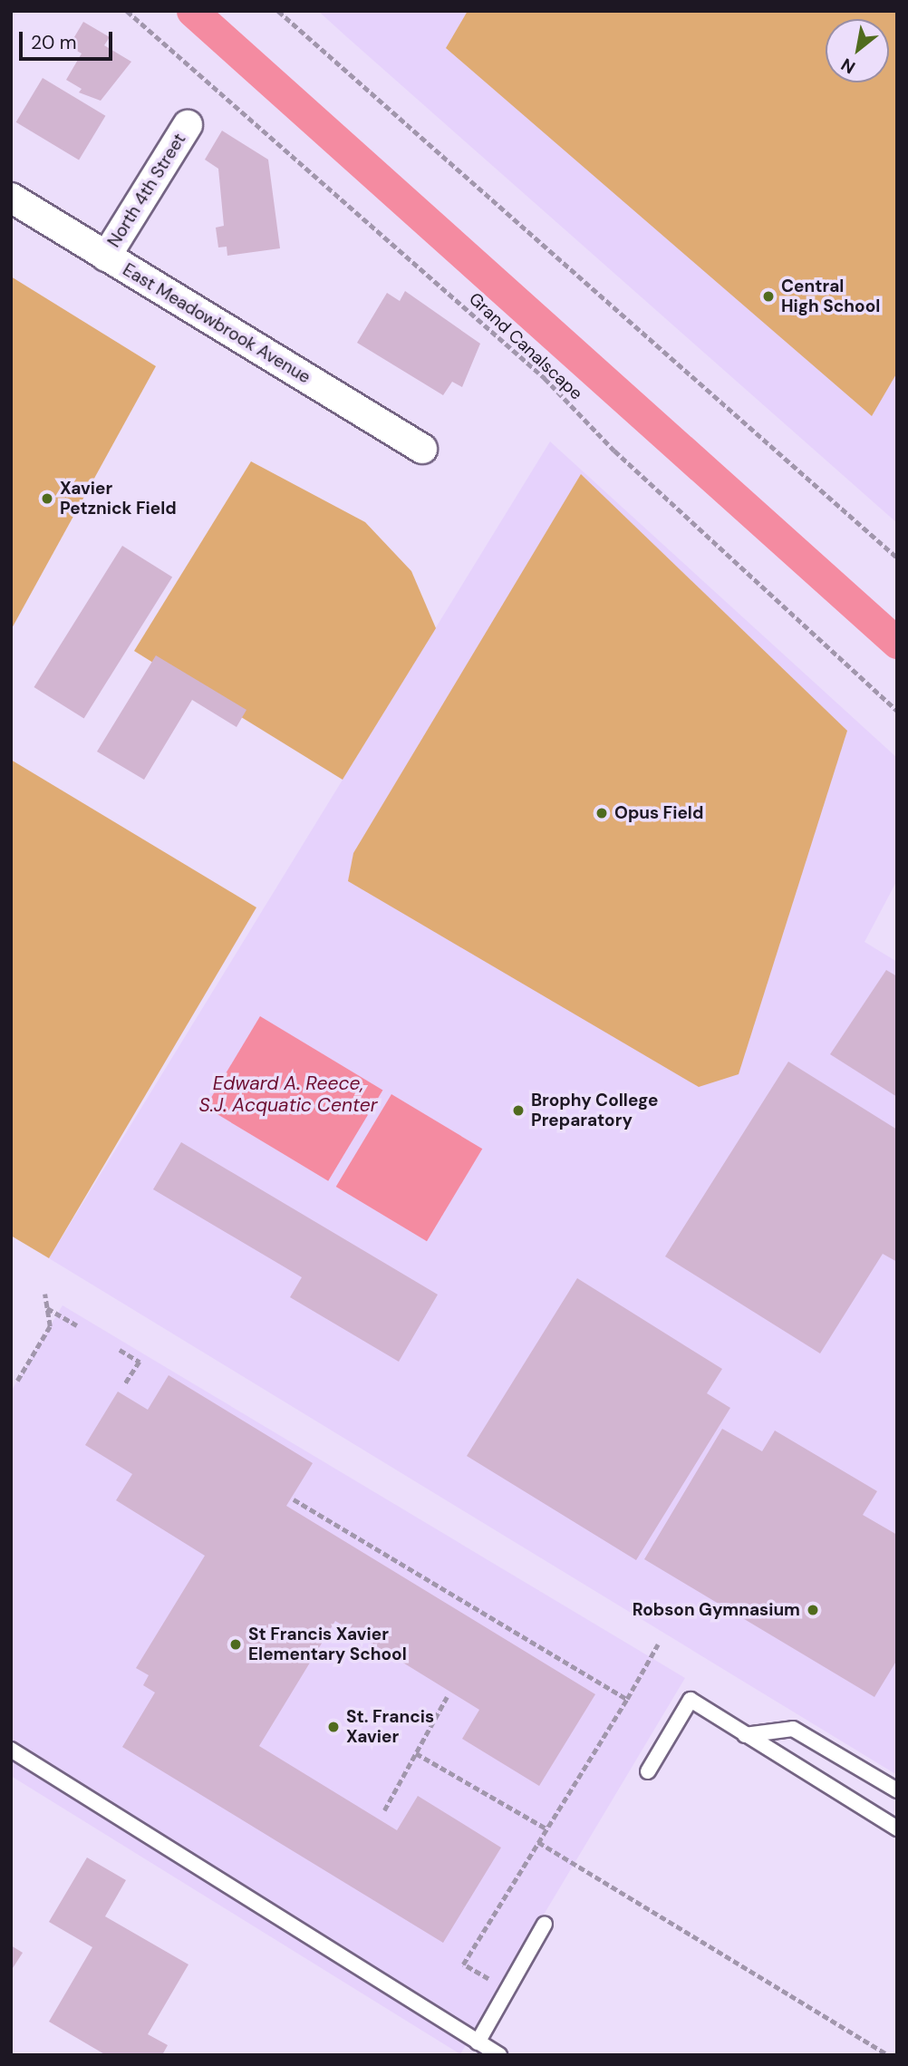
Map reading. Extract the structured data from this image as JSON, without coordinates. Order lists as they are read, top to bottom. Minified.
{"streets":{"street":["North 4th Street","East Meadowbrook Avenue"],"path":["Grand Canalscape"]},"crossings":[["North 4th Street","East Meadowbrook Avenue"]],"water":["Edward A. Reece, S.J. Acquatic Center"],"places":["Central High School","Xavier Petznick Field","Opus Field","Brophy College Preparatory","Robson Gymnasium","St Francis Xavier Elementary School","St. Francis Xavier"],"scale_bar":"20 m","north":"bottom left"}
